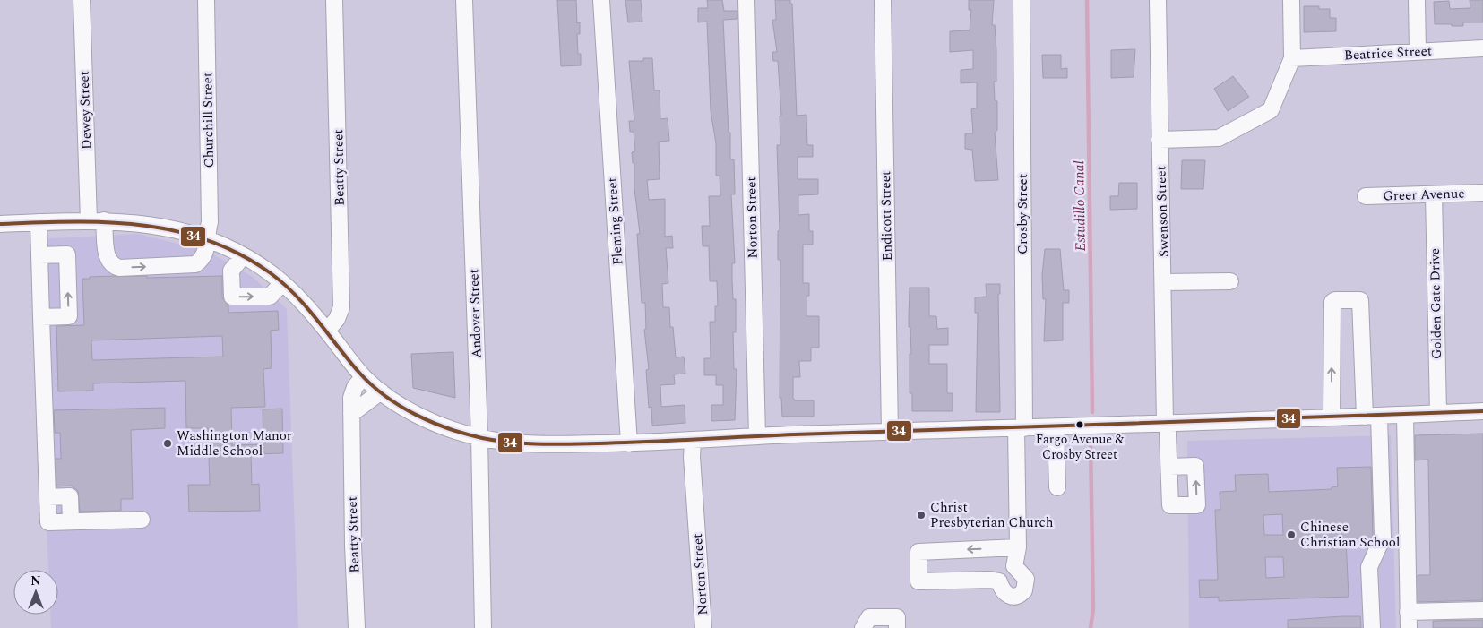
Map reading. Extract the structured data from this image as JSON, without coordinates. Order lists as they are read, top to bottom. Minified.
{"streets":{"street":["Beatrice Street","Dewey Street","Churchill Street","Beatty Street","Greer Avenue","Swenson Street","Crosby Street","Endicott Street","Norton Street","Fleming Street","Golden Gate Drive","Andover Street"]},"crossings":[["Dewey Street","Churchill Street"],["Greer Avenue","Golden Gate Drive"]],"water":["Estudillo Canal"],"places":["Fargo Avenue & Crosby Street","Washington Manor Middle School","Christ Presbyterian Church","Chinese Christian School"],"lines":["transit line 34"],"north":"top"}
